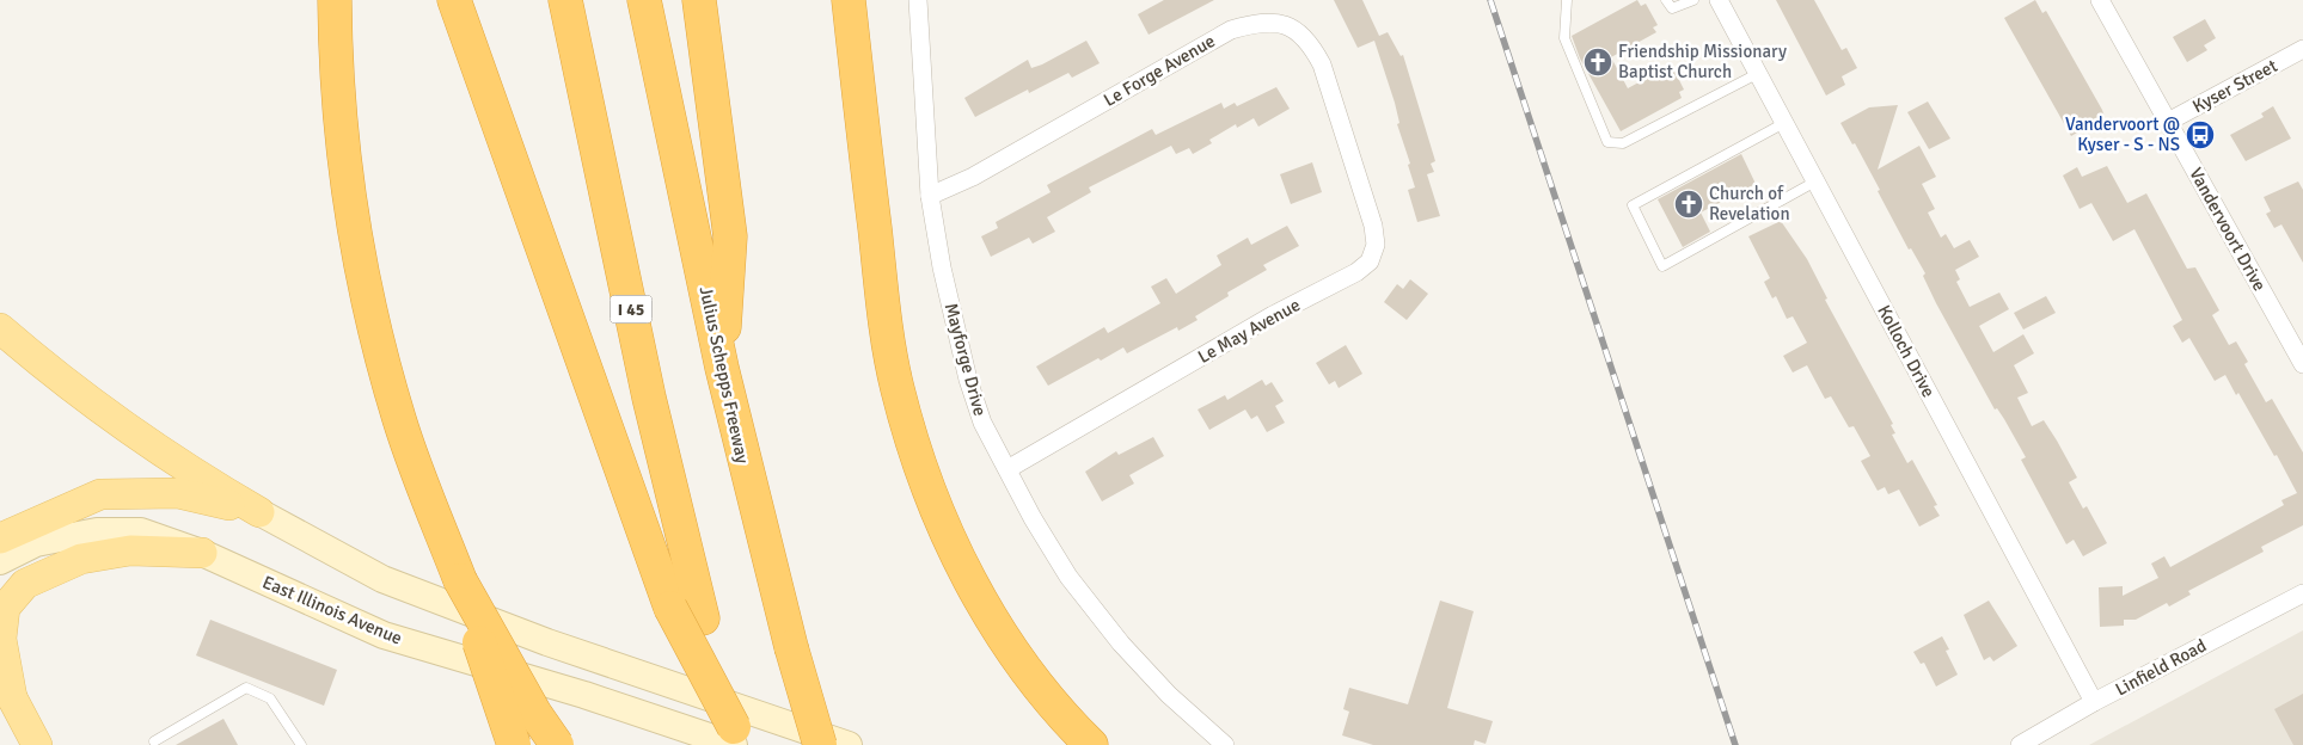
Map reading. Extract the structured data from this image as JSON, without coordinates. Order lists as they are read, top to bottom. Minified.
{"streets":{"highway":["I 45","Julius Schepps Freeway"],"main road":["East Illinois Avenue"],"street":["Le Forge Avenue","Kyser Street","Vandervoort Drive","Le May Avenue","Kolloch Drive","Mayforge Drive","Linfield Road"]},"crossings":[["Le Forge Avenue","Le May Avenue"],["Le Forge Avenue","Mayforge Drive"],["Kyser Street","Vandervoort Drive"],["I 45","East Illinois Avenue"],["Le May Avenue","Mayforge Drive"],["Kolloch Drive","Linfield Road"]],"places":{"church":["Friendship Missionary Baptist Church","Church of Revelation"],"bus stop":["Vandervoort @ Kyser - S - NS"]}}
